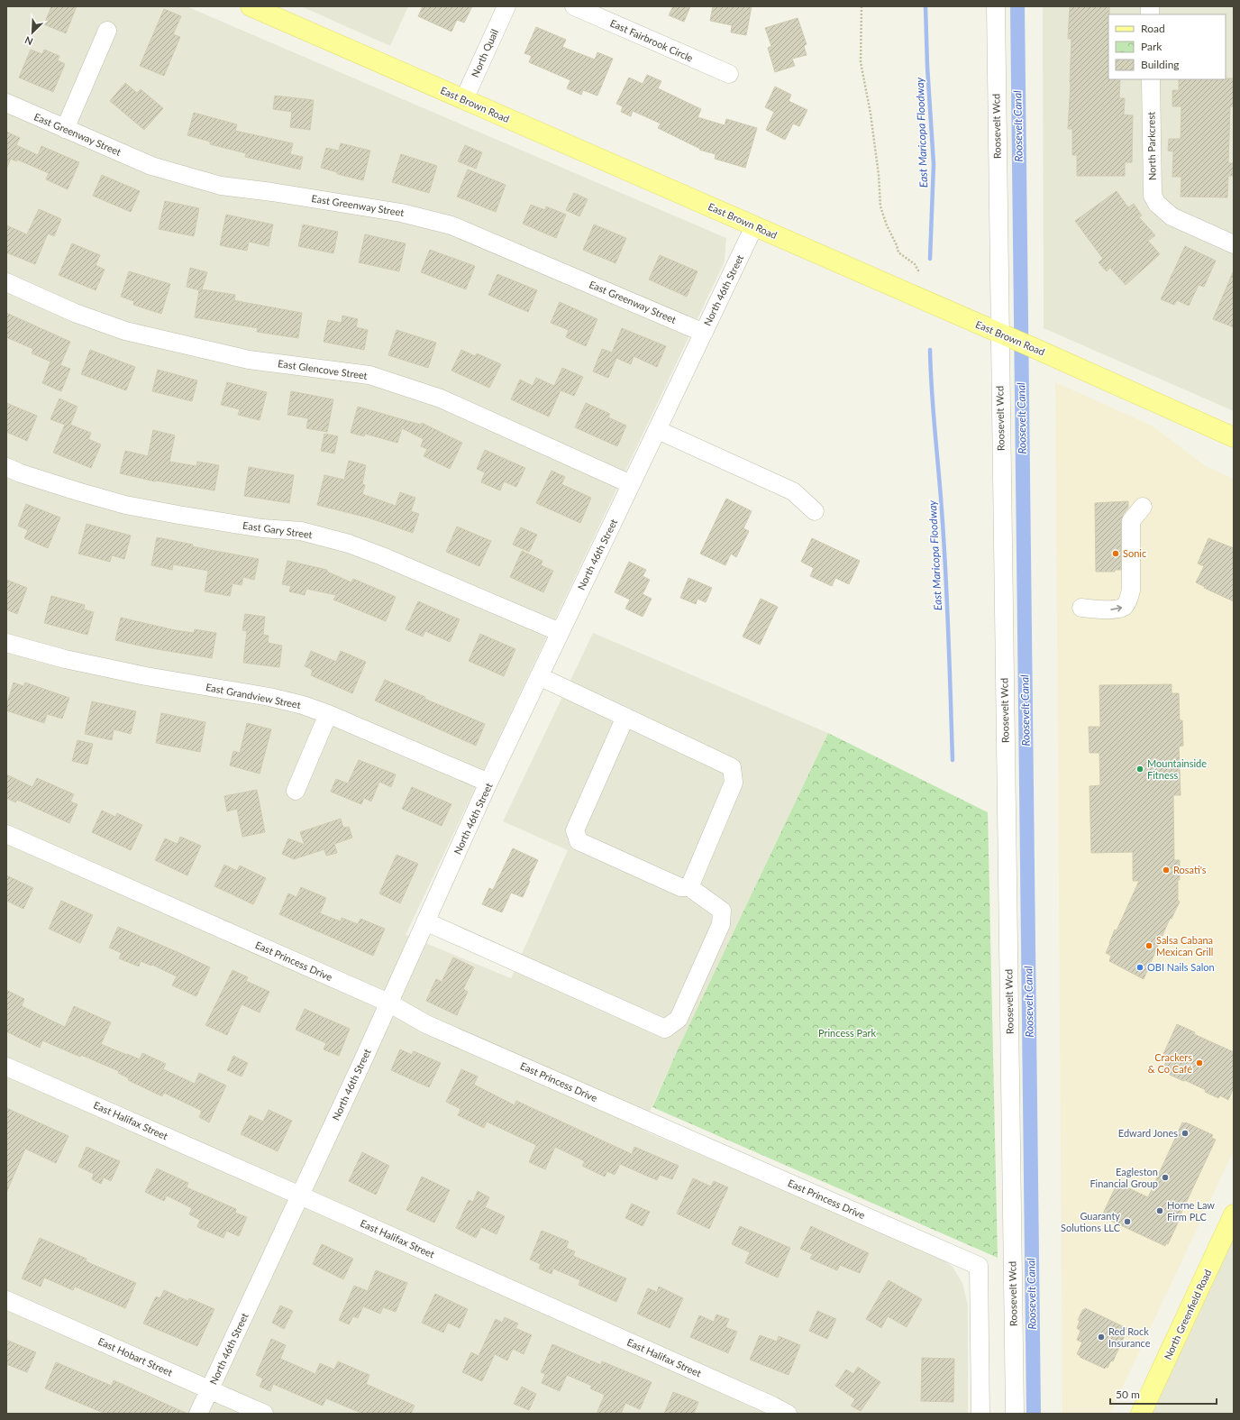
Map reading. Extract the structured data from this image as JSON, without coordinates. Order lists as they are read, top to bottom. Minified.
{"streets":{"main road":["East Brown Road","North Greenfield Road"],"street":["East Fairbrook Circle","North Quail","Roosevelt Wcd","East Greenway Street","North Parkcrest","North 46th Street","East Glencove Street","East Gary Street","East Grandview Street","East Princess Drive","East Halifax Street","East Hobart Street"]},"crossings":[["North Quail","East Brown Road"],["East Brown Road","Roosevelt Wcd"],["East Brown Road","North 46th Street"],["East Greenway Street","North 46th Street"],["North 46th Street","East Glencove Street"],["North 46th Street","East Gary Street"],["North 46th Street","East Grandview Street"],["North 46th Street","East Princess Drive"],["North 46th Street","East Halifax Street"],["North 46th Street","East Hobart Street"]],"water":["Roosevelt Canal","East Maricopa Floodway"],"parks":["Princess Park"],"places":["Sonic","Mountainside Fitness","Rosati's","Salsa Cabana Mexican Grill","OBI Nails Salon","Crackers & Co Café","Edward Jones","Eagleston Financial Group","Horne Law Firm PLC","Guaranty Solutions LLC","Red Rock Insurance"],"legend":["Road","Park","Building"],"scale_bar":"50 m","north":"bottom left"}
